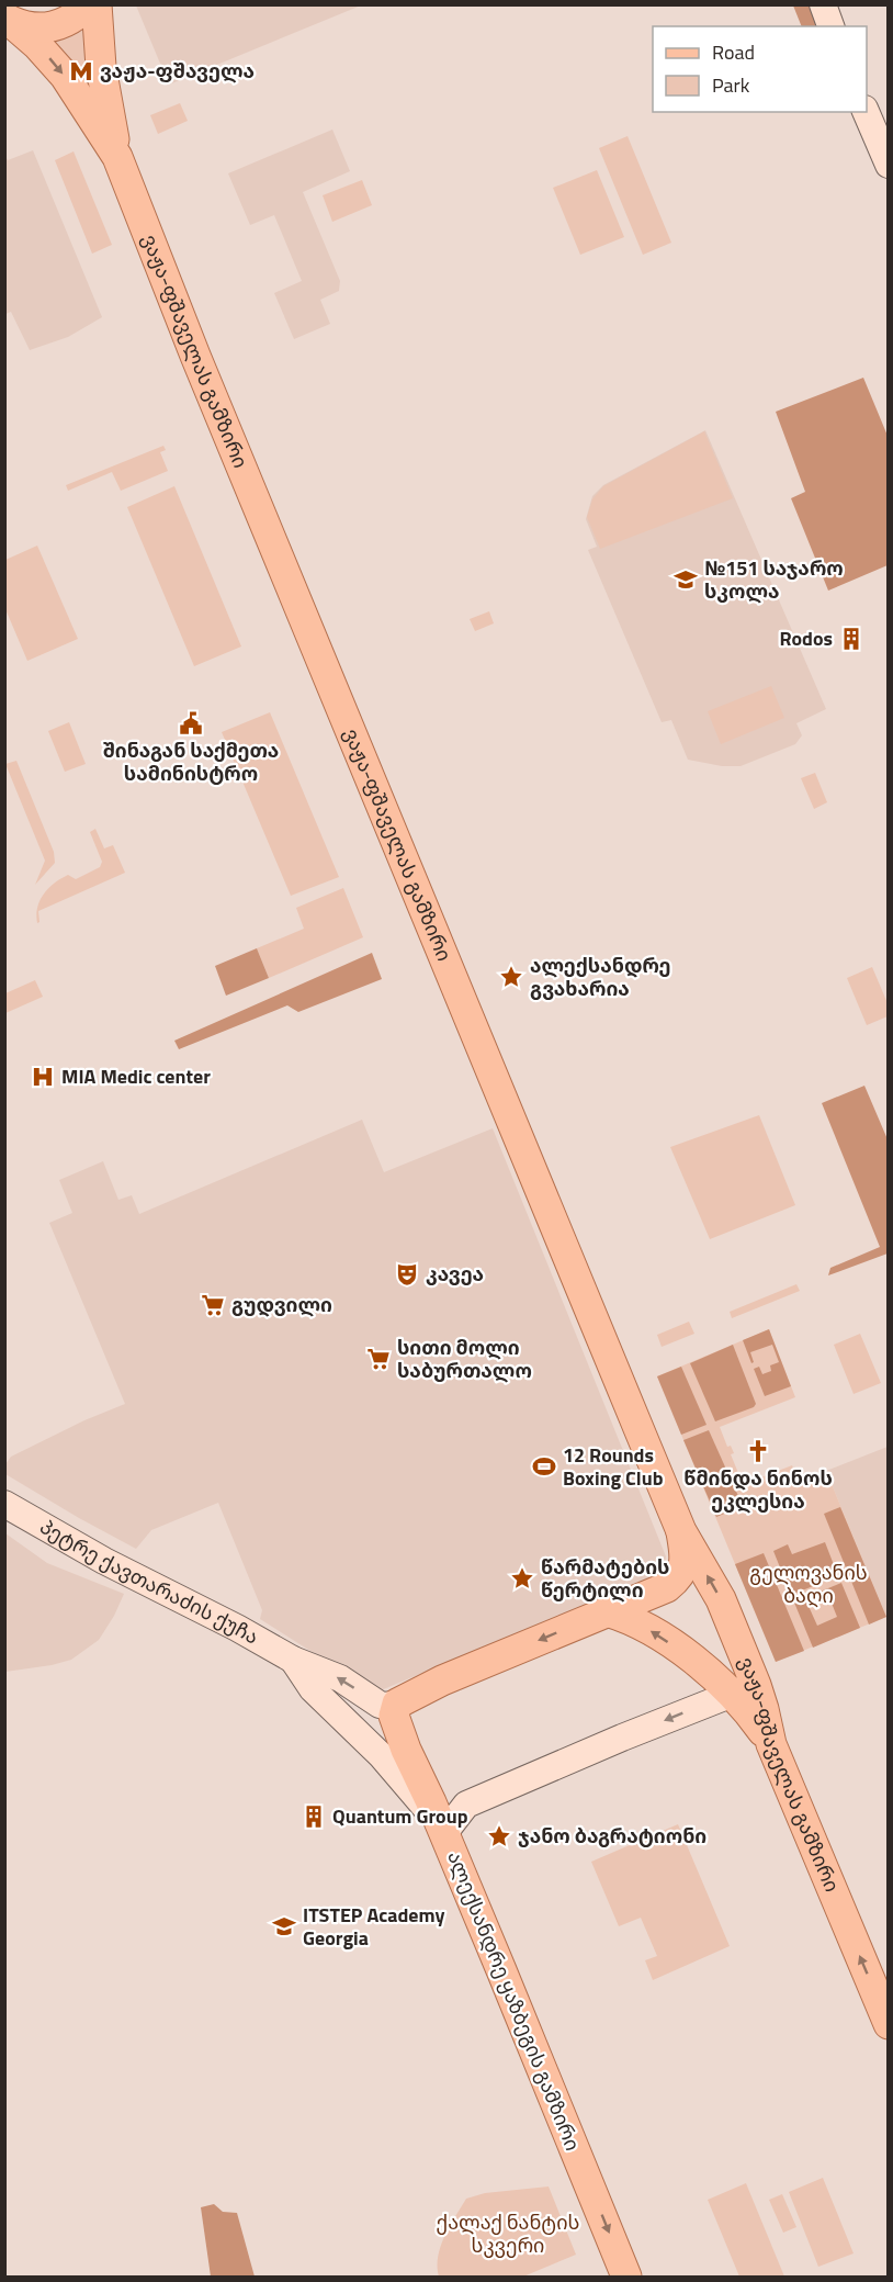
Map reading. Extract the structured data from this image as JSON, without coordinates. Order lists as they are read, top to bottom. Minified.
{"streets":{"main road":["ვაჟა-ფშაველას გამზირი","პეტრე ქავთარაძის ქუჩა","ალექსანდრე ყაზბეგის გამზირი"]},"crossings":[["ვაჟა-ფშაველას გამზირი","პეტრე ქავთარაძის ქუჩა"],["პეტრე ქავთარაძის ქუჩა","ალექსანდრე ყაზბეგის გამზირი"]],"one_way":["ალექსანდრე ყაზბეგის გამზირი"],"parks":["გელოვანის ბაღი","ქალაქ ნანტის სკვერი"],"places":{"metro station":["ვაჟა-ფშაველა"],"school or university":["№151 საჯარო სკოლა","ITSTEP Academy Georgia"],"building":["Rodos","Quantum Group"],"public building":["შინაგან საქმეთა სამინისტრო"],"place":["ალექსანდრე გვახარია","წარმატების წერტილი","ჯანო ბაგრატიონი"],"hospital":["MIA Medic center"],"theatre":["კავეა"],"supermarket":["გუდვილი","სითი მოლი საბურთალო"],"church":["წმინდა ნინოს ეკლესია"],"sports":["12 Rounds Boxing Club"]},"legend":["Road","Park"]}
